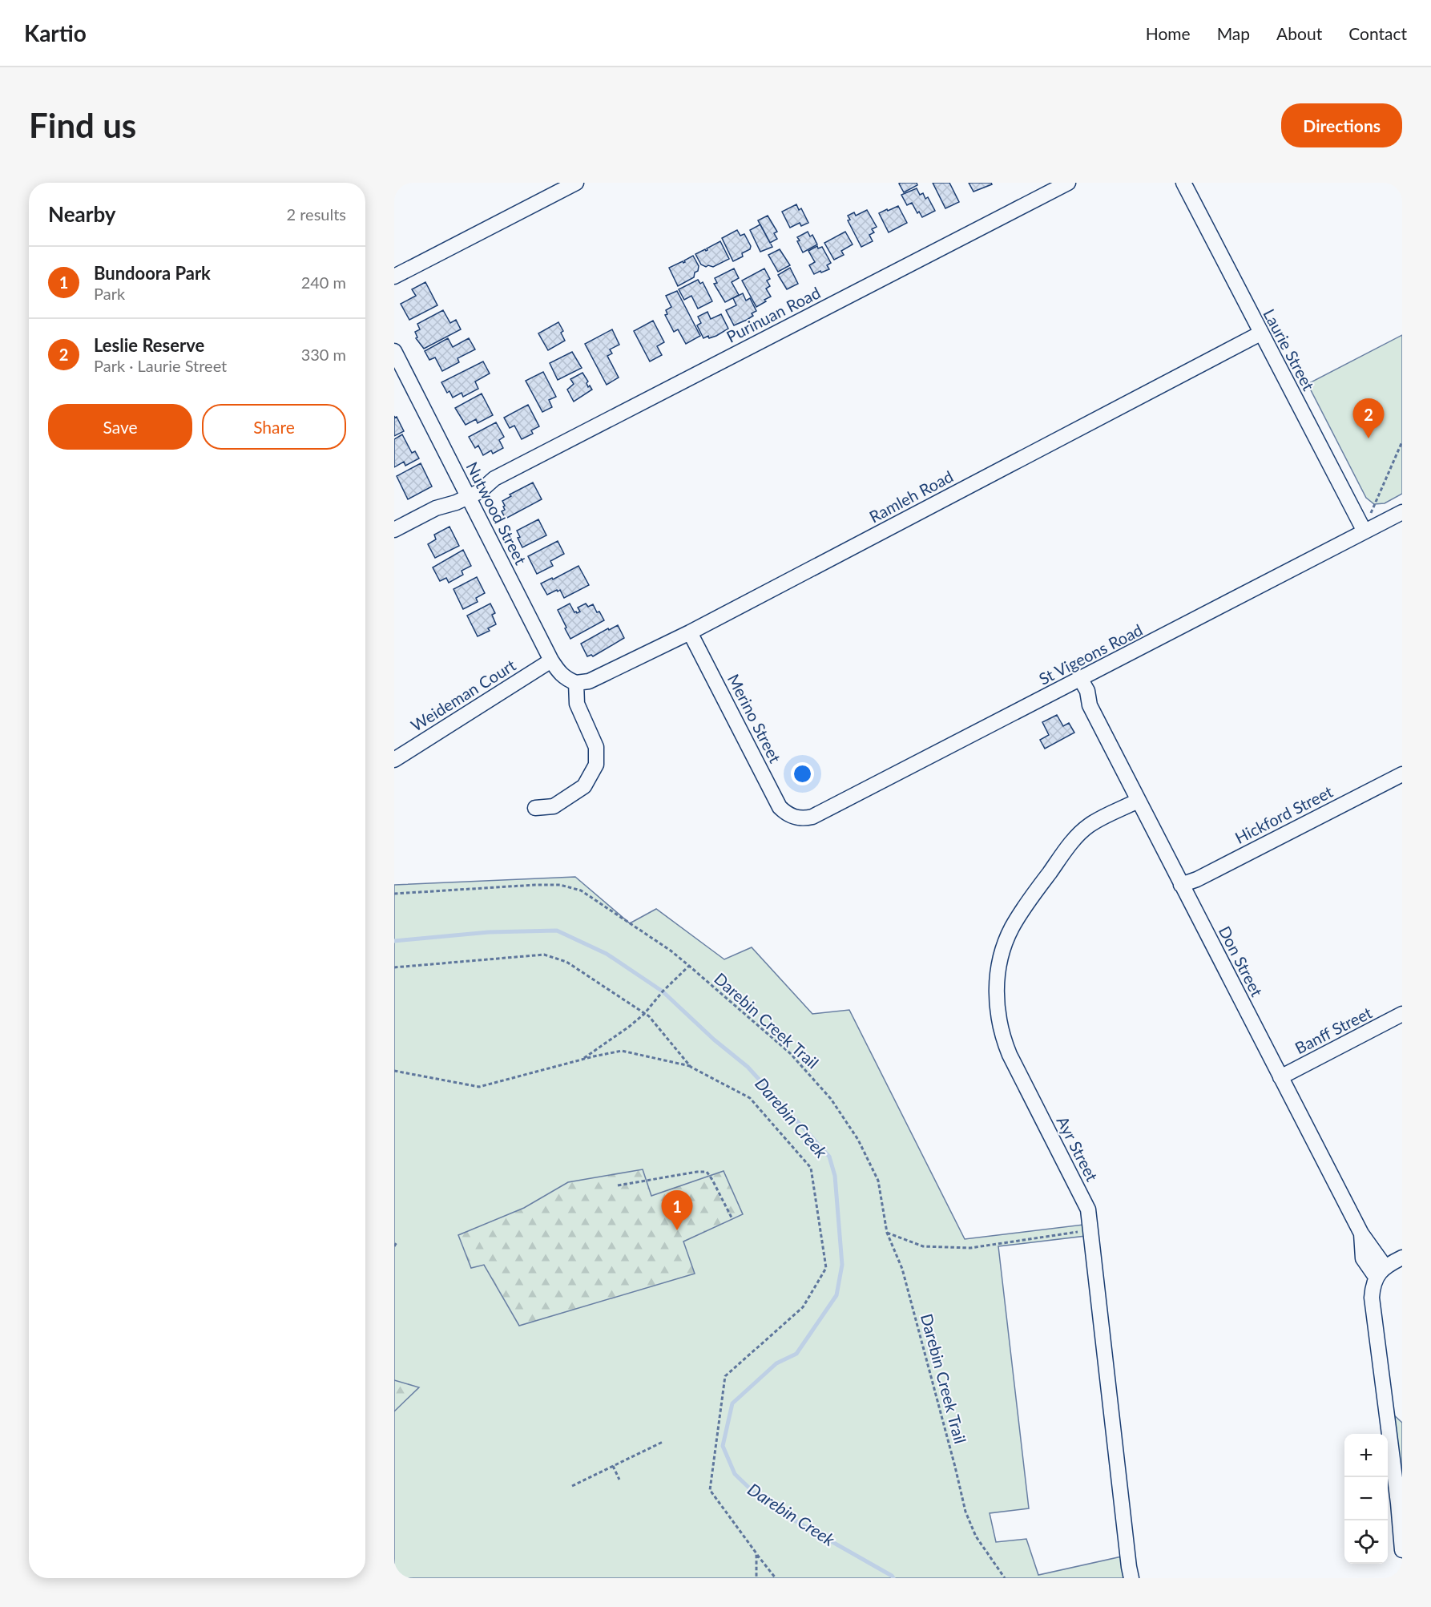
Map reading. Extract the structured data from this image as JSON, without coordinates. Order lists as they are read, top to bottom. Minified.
{"streets":{"street":["Purinuan Road","Laurie Street","Ramleh Road","Nutwood Street","St Vigeons Road","Weideman Court","Merino Street","Hickford Street","Don Street","Banff Street","Ayr Street"],"path":["Darebin Creek Trail"]},"crossings":[["Purinuan Road","Nutwood Street"],["Laurie Street","Ramleh Road"],["Laurie Street","St Vigeons Road"],["Ramleh Road","Nutwood Street"],["Ramleh Road","Merino Street"],["Nutwood Street","Weideman Court"],["St Vigeons Road","Merino Street"],["St Vigeons Road","Don Street"],["Hickford Street","Don Street"],["Don Street","Banff Street"],["Don Street","Ayr Street"]],"water":["Darebin Creek"],"page":{"header":"Kartio","nav":["Home","Map","About","Contact"],"buttons":["Directions",["Save","Share"]],"title":"Find us","heading":["Nearby","2 results"],"list":[{"mark":"1","name":"Bundoora Park","note":"Park","value":"240 m"},{"mark":"2","name":"Leslie Reserve","note":"Park · Laurie Street","value":"330 m"}],"pins":["2","1"],"map_buttons":["+","−"]}}
